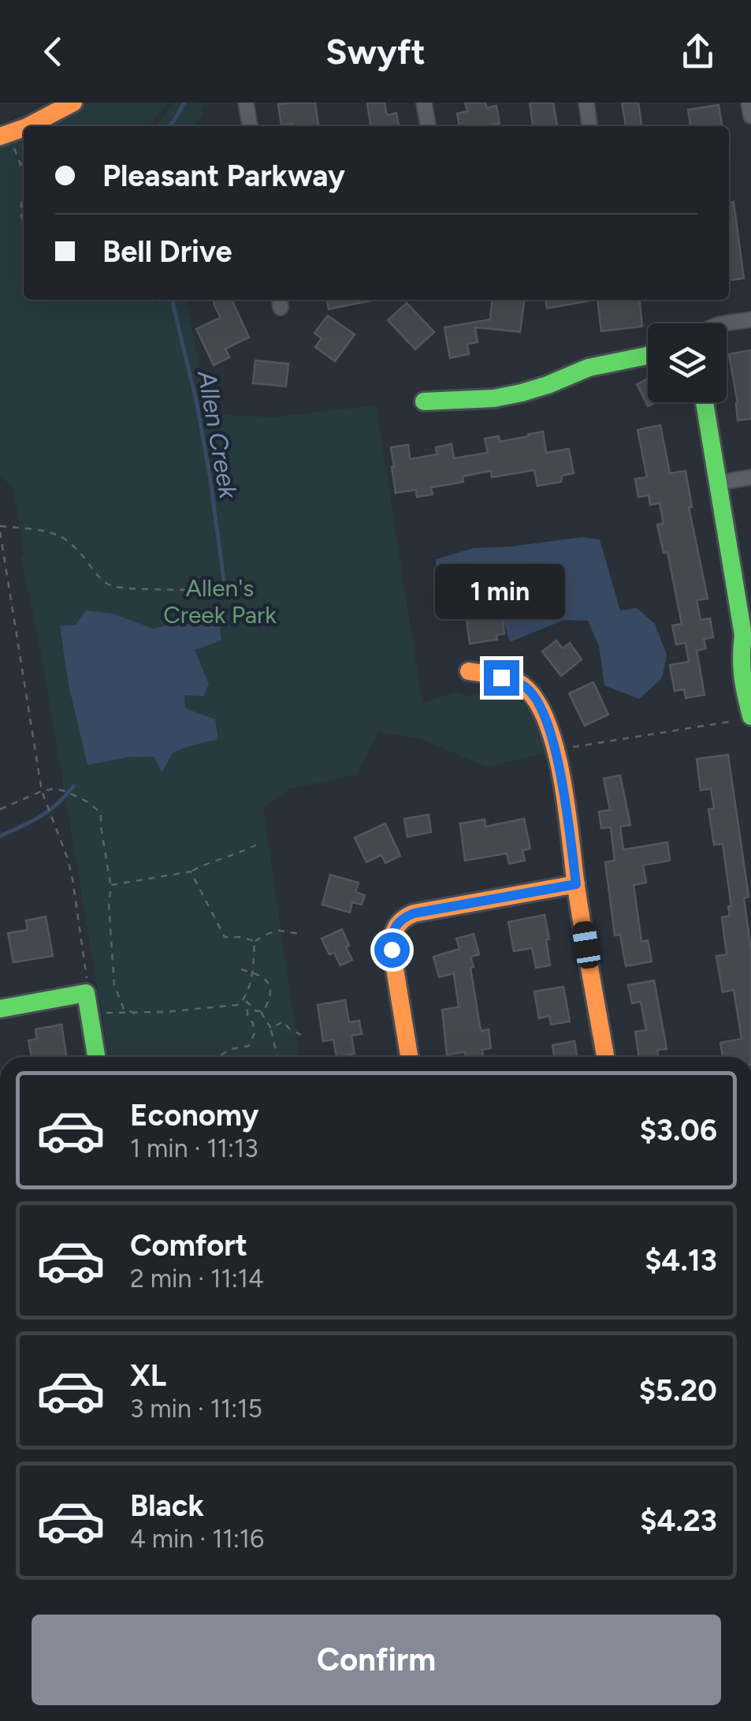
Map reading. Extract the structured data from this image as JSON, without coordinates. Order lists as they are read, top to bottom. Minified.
{"water":["Allen Creek"],"parks":["Allen's Creek Park"],"page":{"header":"Swyft","banner":["Pleasant Parkway","Bell Drive"],"bubble":"1 min","list":[{"name":"Economy","note":"1 min · 11:13","value":"$3.06"},{"name":"Comfort","note":"2 min · 11:14","value":"$4.13"},{"name":"XL","note":"3 min · 11:15","value":"$5.20"},{"name":"Black","note":"4 min · 11:16","value":"$4.23"}],"buttons":"Confirm"}}
